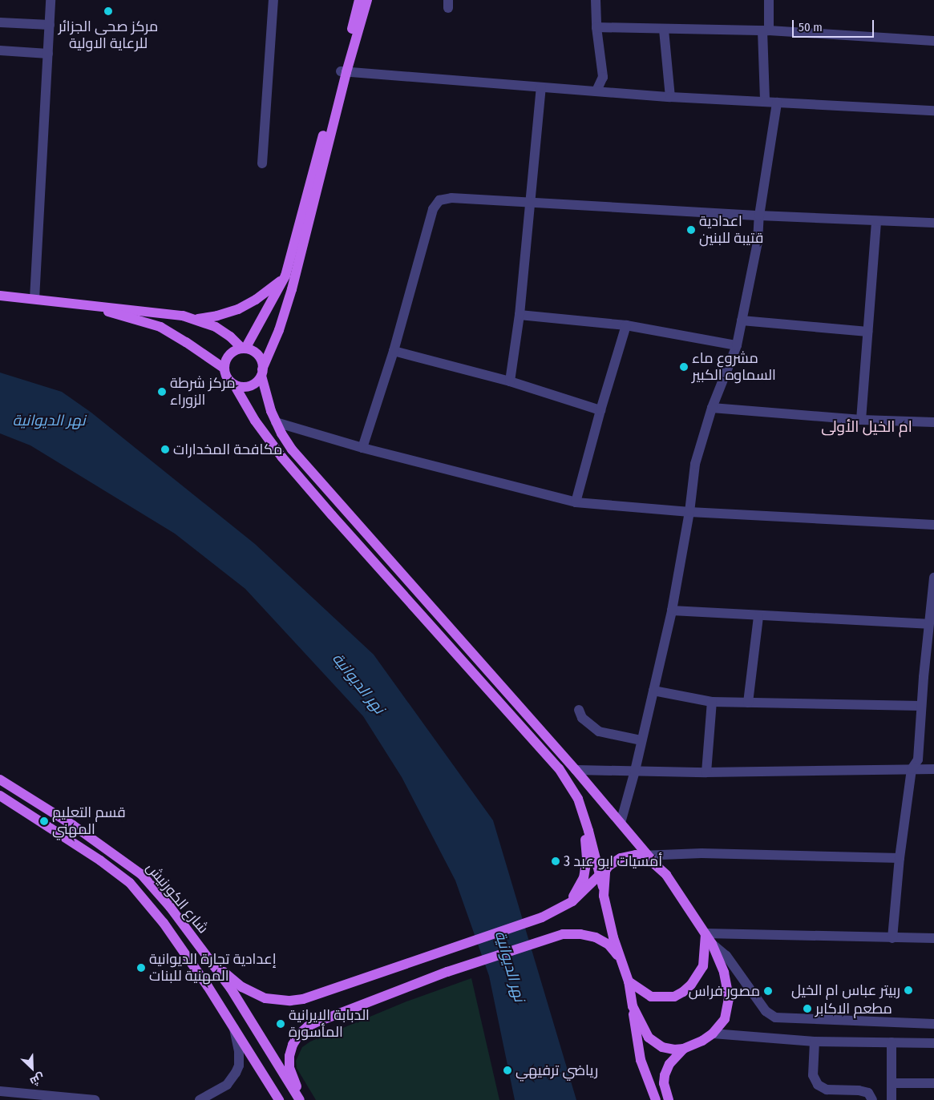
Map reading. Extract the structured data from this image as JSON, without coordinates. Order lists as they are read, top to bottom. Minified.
{"streets":{"main road":["شارع الكورنيش"]},"districts":["ام الخيل الأولى"],"water":["نهر الديوانية"],"places":["مركز صحي الجزائر للرعاية الاولية","اعدادية قتيبة للبنين","مشروع ماء السماوه الكبير","مركز شرطة الزوراء","مكافحة المخدارات","قسم التعليم المهني","أمسيات ابو عبد 3","إعدادية تجارة الديوانية المهنية للبنات","ربيتر عباس ام الخيل","مصور فراس","مطعم الاكابر","الدبابة الايرانية المأسورة","رياضي ترفيهي"],"scale_bar":"50 m","north":"bottom right"}
